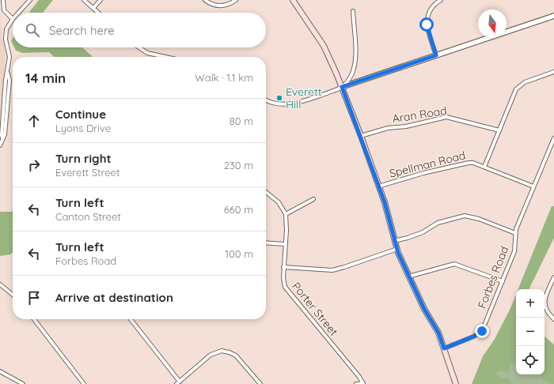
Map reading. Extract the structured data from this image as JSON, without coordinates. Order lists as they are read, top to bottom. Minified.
{"streets":{"street":["Aran Road","Spellman Road","Forbes Road","Porter Street"]},"crossings":[["Spellman Road","Forbes Road"]],"places":["Everett Hill"],"north":"bottom","page":{"search":"Search here","heading":["14 min","Walk · 1.1 km"],"list":[["Continue","Lyons Drive","80 m"],["Turn right","Everett Street","230 m"],["Turn left","Canton Street","660 m"],["Turn left","Forbes Road","100 m"],"Arrive at destination"],"map_buttons":["+","−"]}}
